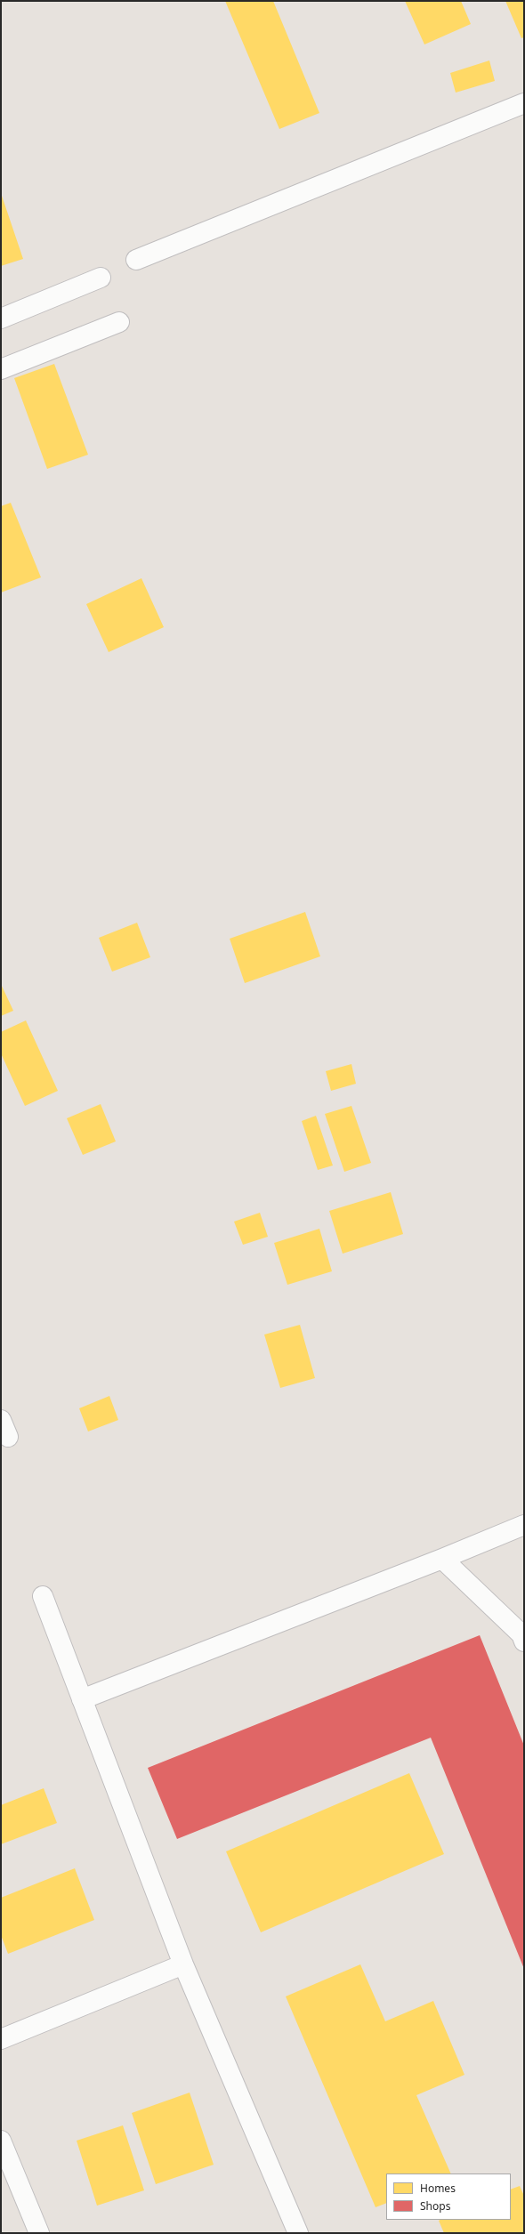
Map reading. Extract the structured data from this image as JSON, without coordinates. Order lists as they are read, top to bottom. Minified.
{"legend":["Homes","Shops"]}
